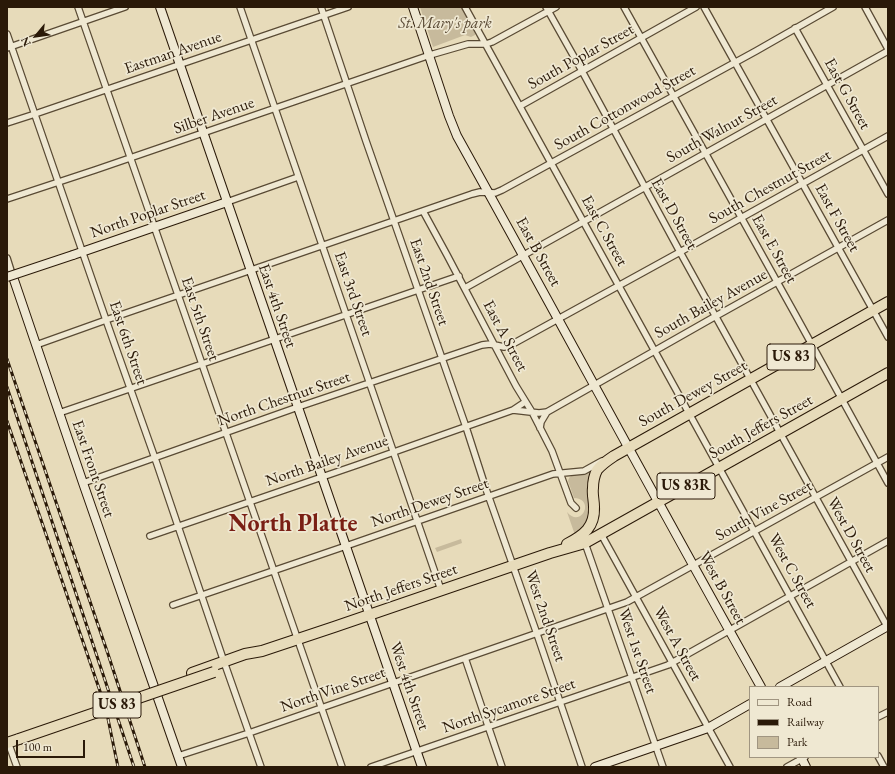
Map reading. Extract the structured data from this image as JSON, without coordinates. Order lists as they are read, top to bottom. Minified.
{"streets":{"highway":["US 83","South Dewey Street","South Jeffers Street","US 83R","North Jeffers Street"],"main road":["North Poplar Street","East B Street","East 4th Street","East Front Street","West B Street","West 4th Street"],"street":["Eastman Avenue","South Poplar Street","East G Street","South Cottonwood Street","Silber Avenue","South Walnut Street","South Chestnut Street","East D Street","East F Street","East C Street","East E Street","East 2nd Street","East 3rd Street","South Bailey Avenue","East 5th Street","East A Street","East 6th Street","North Chestnut Street","North Bailey Avenue","North Dewey Street","South Vine Street","West D Street","West C Street","West 2nd Street","West A Street","West 1st Street","North Vine Street","North Sycamore Street"]},"crossings":[["Eastman Avenue","East 2nd Street"],["Eastman Avenue","East 3rd Street"],["Eastman Avenue","East 4th Street"],["Eastman Avenue","East 5th Street"],["Eastman Avenue","East 6th Street"],["South Poplar Street","East D Street"],["South Poplar Street","East C Street"],["South Poplar Street","East E Street"],["East G Street","South Cottonwood Street"],["East G Street","South Walnut Street"],["East G Street","South Chestnut Street"],["South Cottonwood Street","East D Street"],["South Cottonwood Street","East F Street"],["South Cottonwood Street","East C Street"],["South Cottonwood Street","East E Street"],["South Cottonwood Street","East B Street"],["South Cottonwood Street","East 2nd Street"],["South Cottonwood Street","East 3rd Street"],["South Cottonwood Street","East 4th Street"],["South Cottonwood Street","East 5th Street"],["South Cottonwood Street","East A Street"],["South Cottonwood Street","East 6th Street"],["South Cottonwood Street","East Front Street"],["Silber Avenue","East C Street"],["Silber Avenue","East B Street"],["Silber Avenue","East 2nd Street"],["Silber Avenue","East 3rd Street"],["Silber Avenue","East 4th Street"],["Silber Avenue","East 5th Street"],["Silber Avenue","East 6th Street"],["South Walnut Street","East D Street"],["South Walnut Street","East F Street"],["South Walnut Street","East C Street"],["South Walnut Street","East E Street"],["South Walnut Street","East B Street"],["South Walnut Street","East A Street"],["South Chestnut Street","East D Street"],["South Chestnut Street","East F Street"],["South Chestnut Street","East C Street"],["South Chestnut Street","East E Street"],["South Chestnut Street","East B Street"],["South Chestnut Street","East A Street"],["South Chestnut Street","North Chestnut Street"],["North Poplar Street","East 3rd Street"],["North Poplar Street","East 4th Street"],["North Poplar Street","East 5th Street"],["North Poplar Street","East 6th Street"],["North Poplar Street","East Front Street"],["East D Street","South Bailey Avenue"],["East D Street","South Dewey Street"],["East D Street","South Jeffers Street"],["East D Street","West D Street"],["East F Street","South Bailey Avenue"],["East F Street","South Dewey Street"],["East C Street","South Bailey Avenue"],["East C Street","South Dewey Street"],["East C Street","South Jeffers Street"],["East C Street","West C Street"],["East E Street","South Bailey Avenue"],["East E Street","South Dewey Street"],["East E Street","South Jeffers Street"],["East E Street","South Vine Street"],["East B Street","South Bailey Avenue"],["East B Street","South Dewey Street"],["East B Street","South Jeffers Street"],["East B Street","West B Street"],["East 2nd Street","North Chestnut Street"],["East 2nd Street","North Bailey Avenue"],["East 2nd Street","North Dewey Street"],["East 2nd Street","North Jeffers Street"],["East 2nd Street","West 2nd Street"],["East 3rd Street","North Chestnut Street"],["East 3rd Street","North Bailey Avenue"],["East 3rd Street","North Dewey Street"],["East 3rd Street","North Jeffers Street"],["South Bailey Avenue","East A Street"],["South Bailey Avenue","North Bailey Avenue"],["East 4th Street","North Chestnut Street"],["East 4th Street","North Bailey Avenue"],["East 4th Street","North Dewey Street"],["East 4th Street","North Jeffers Street"],["East 4th Street","West 4th Street"],["East 5th Street","North Chestnut Street"],["East 5th Street","North Bailey Avenue"],["East 5th Street","North Dewey Street"],["East 5th Street","North Jeffers Street"],["East 5th Street","North Vine Street"],["East A Street","South Dewey Street"],["East A Street","North Chestnut Street"],["East A Street","North Bailey Avenue"],["East A Street","North Dewey Street"],["East 6th Street","North Chestnut Street"],["East 6th Street","North Bailey Avenue"],["East 6th Street","North Dewey Street"],["East 6th Street","North Jeffers Street"],["East 6th Street","North Vine Street"],["South Dewey Street","North Dewey Street"],["South Dewey Street","North Jeffers Street"],["North Chestnut Street","East Front Street"],["South Jeffers Street","West D Street"],["South Jeffers Street","West C Street"],["South Jeffers Street","North Jeffers Street"],["South Jeffers Street","West B Street"],["South Jeffers Street","West A Street"],["South Jeffers Street","West 1st Street"],["East Front Street","North Vine Street"],["South Vine Street","West D Street"],["South Vine Street","West C Street"],["South Vine Street","West B Street"],["South Vine Street","West A Street"],["South Vine Street","West 1st Street"],["South Vine Street","North Vine Street"],["West D Street","North Sycamore Street"],["West C Street","North Sycamore Street"],["North Jeffers Street","West 2nd Street"],["North Jeffers Street","West 1st Street"],["North Jeffers Street","West 4th Street"],["West B Street","North Sycamore Street"],["West 2nd Street","North Vine Street"],["West 2nd Street","North Sycamore Street"],["West A Street","North Sycamore Street"],["West 1st Street","North Vine Street"],["West 1st Street","North Sycamore Street"],["West 4th Street","North Vine Street"],["West 4th Street","North Sycamore Street"]],"districts":["North Platte"],"parks":["St. Mary's park"],"legend":["Road","Railway","Park"],"scale_bar":"100 m","north":"bottom left"}
